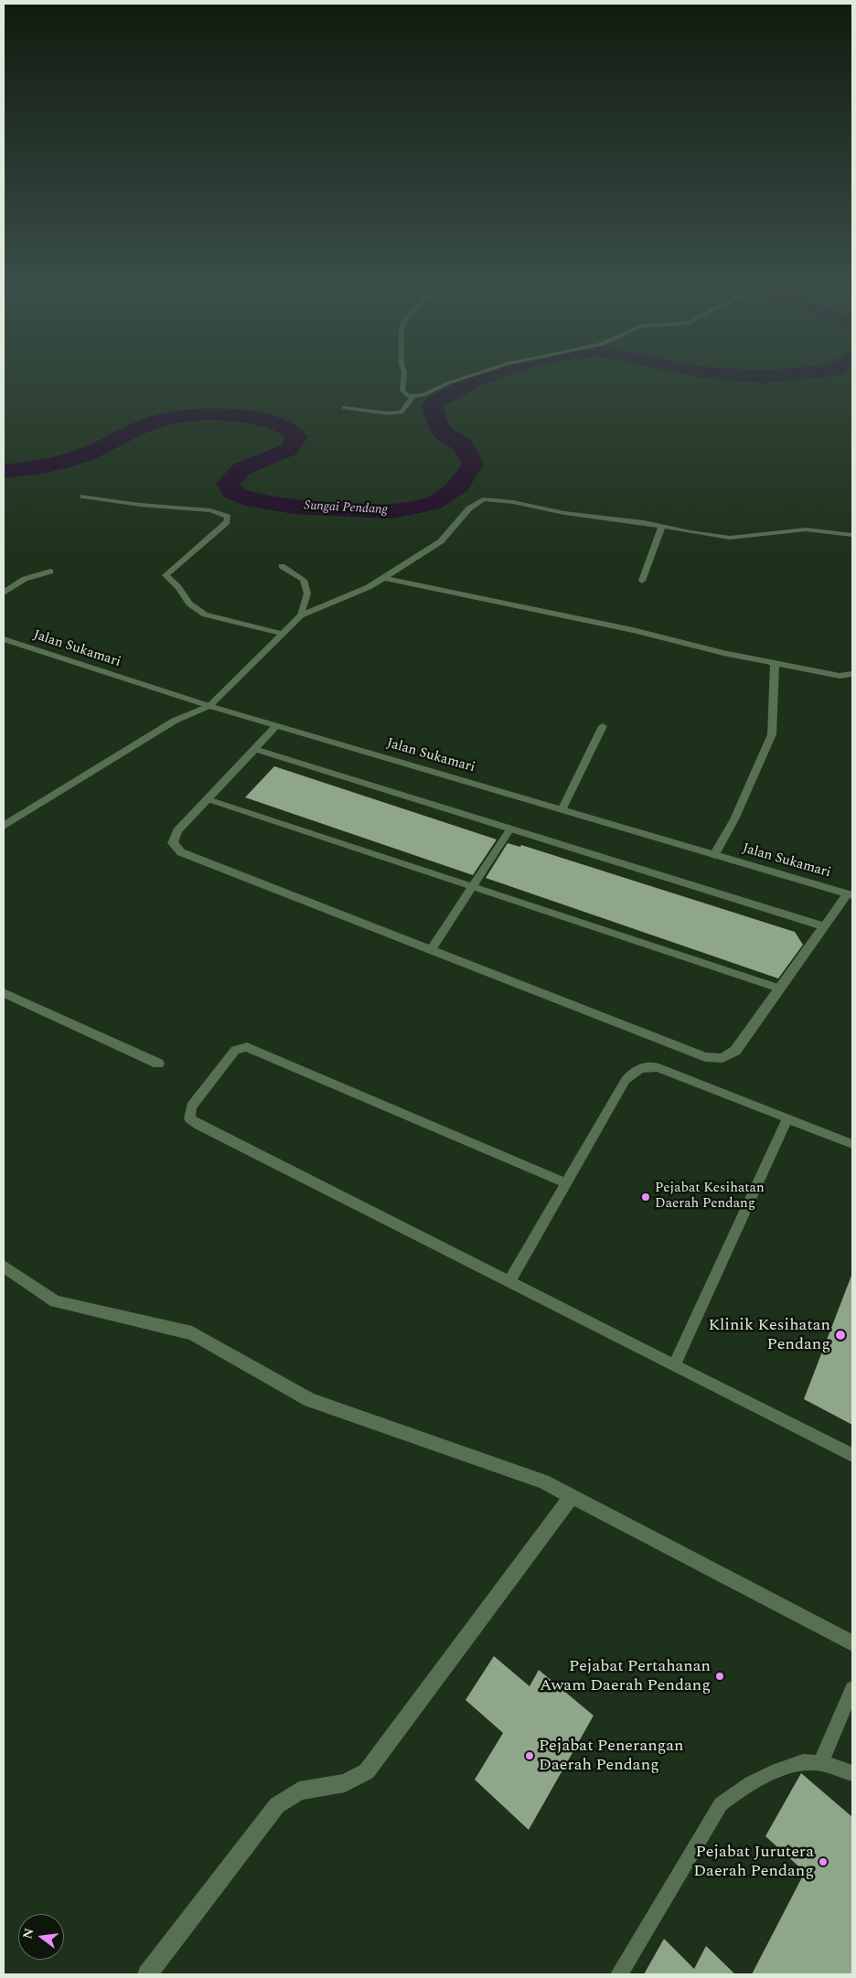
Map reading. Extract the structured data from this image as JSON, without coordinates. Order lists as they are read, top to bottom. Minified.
{"streets":{"street":["Jalan Sukamari"]},"water":["Sungai Pendang"],"places":["Pejabat Kesihatan Daerah Pendang","Klinik Kesihatan Pendang","Pejabat Pertahanan Awam Daerah Pendang","Pejabat Penerangan Daerah Pendang","Pejabat Jurutera Daerah Pendang"],"north":"left"}
